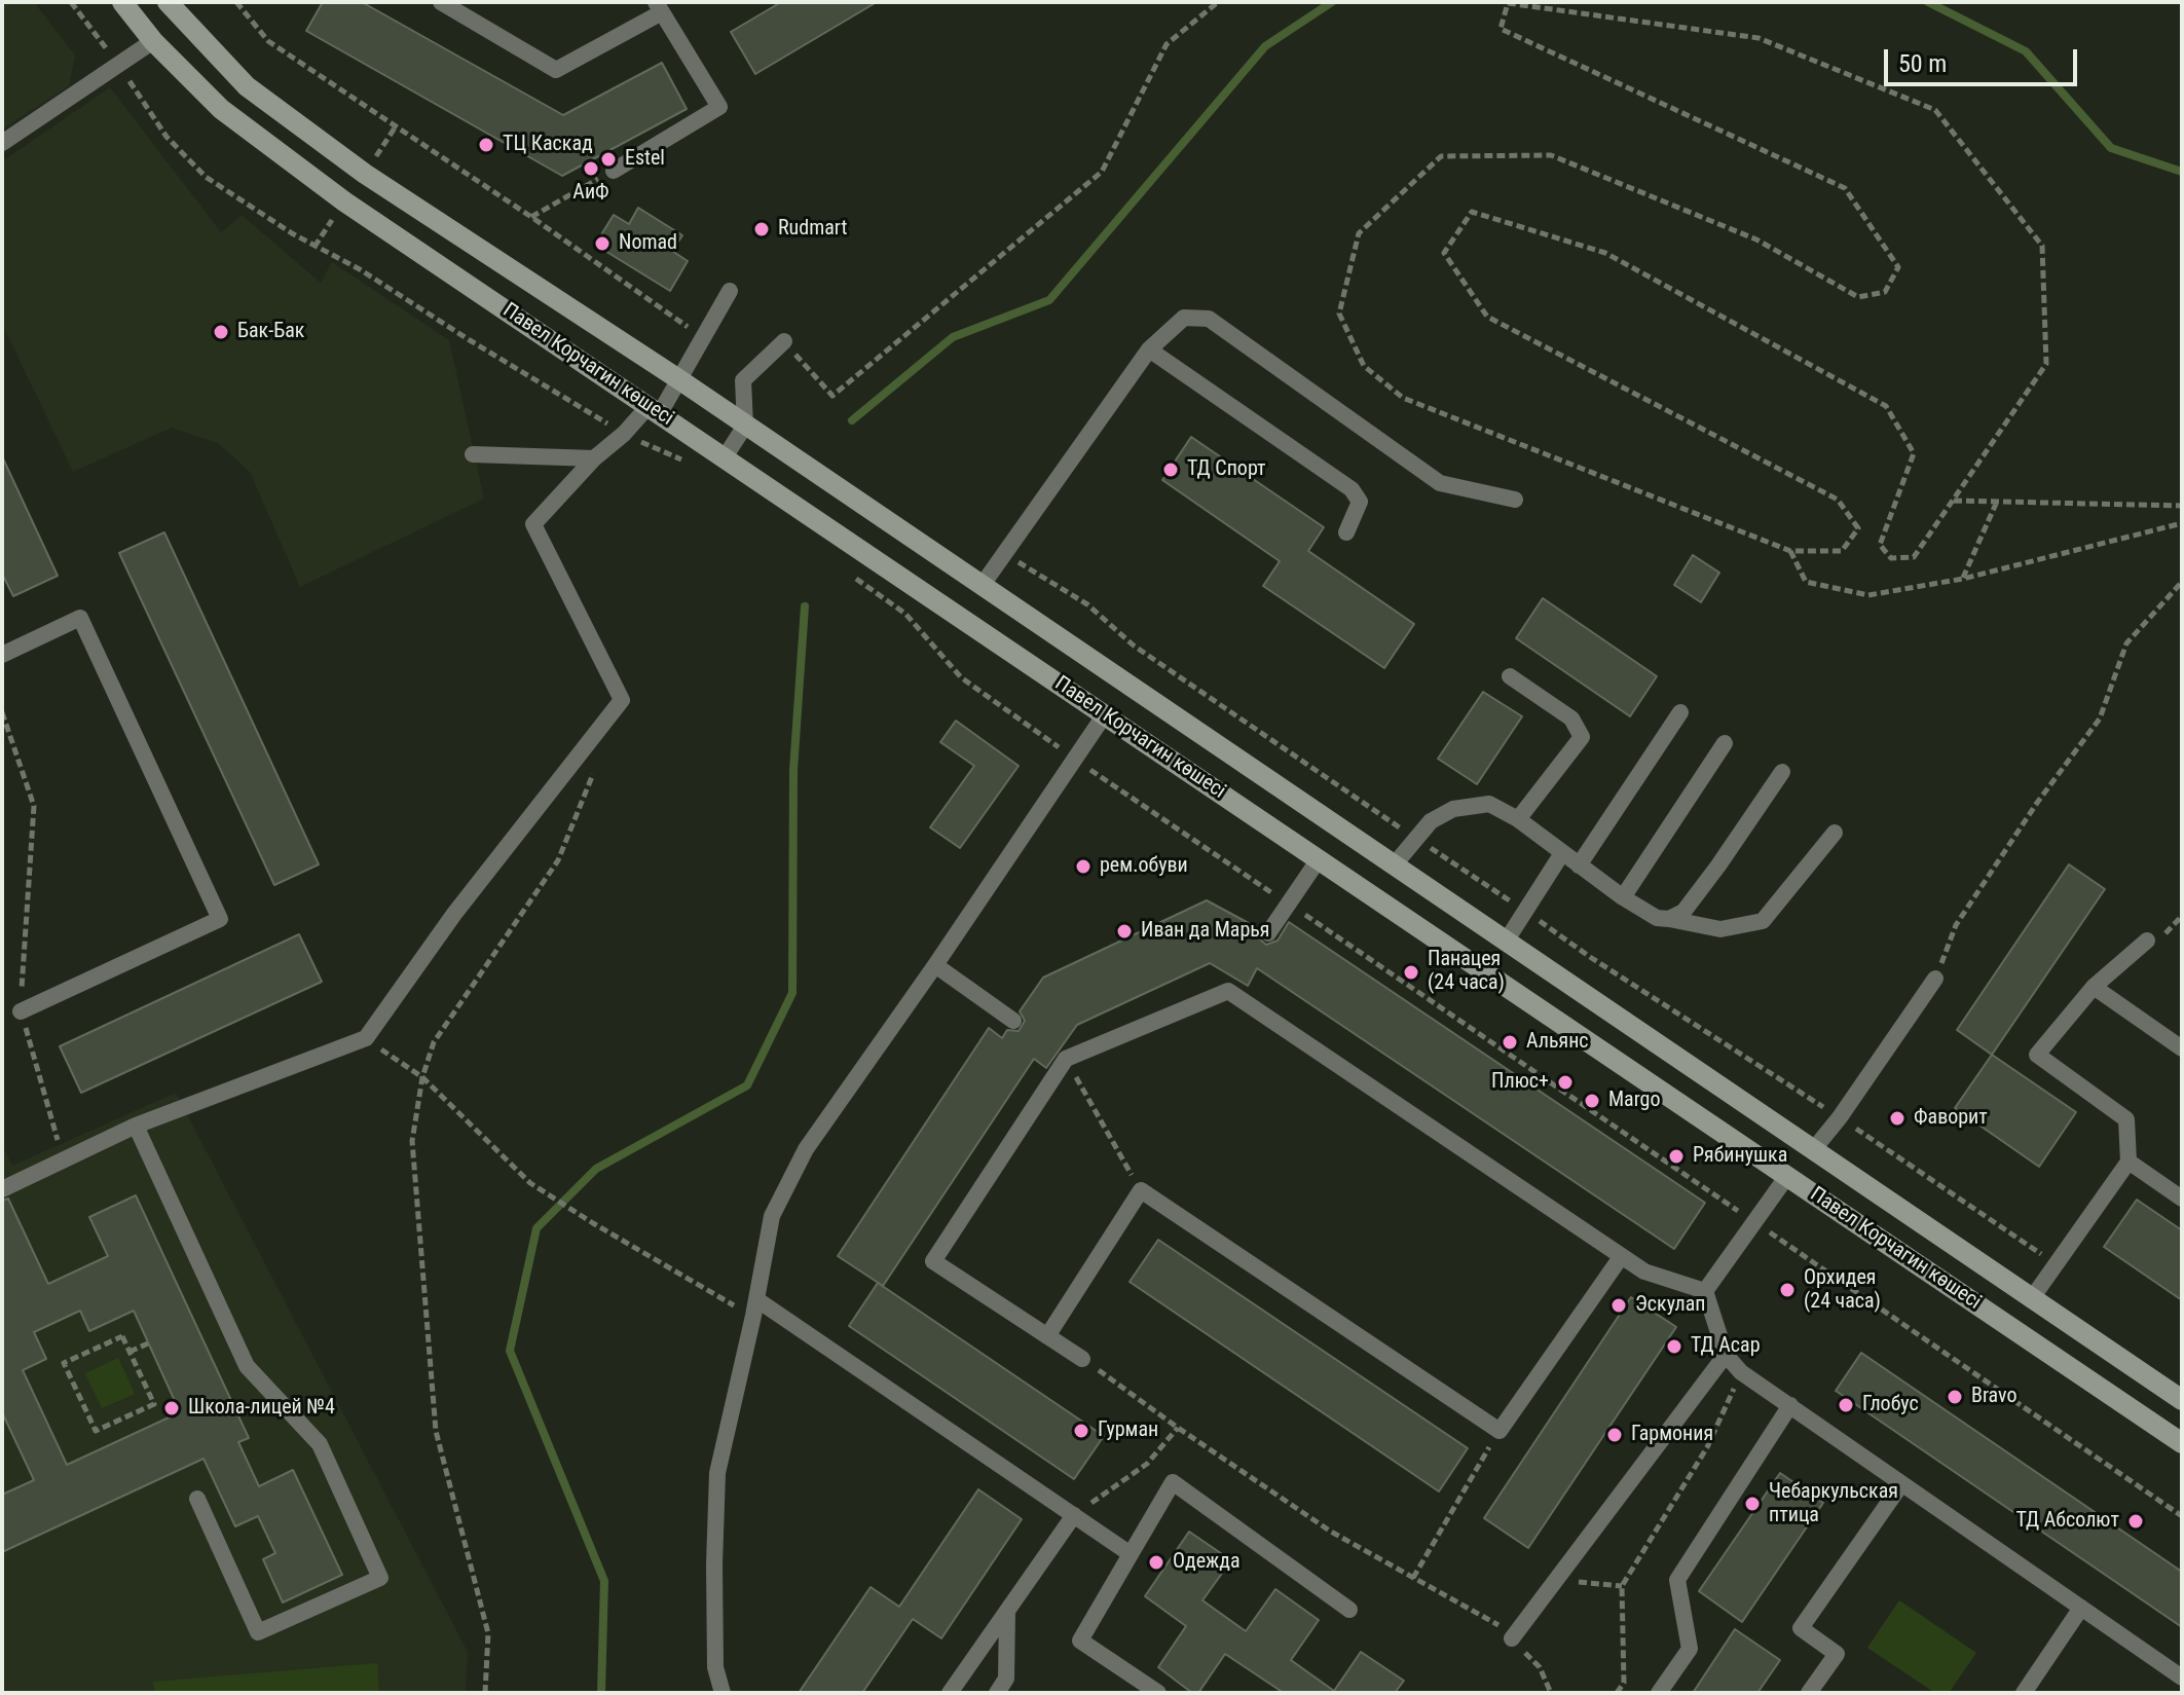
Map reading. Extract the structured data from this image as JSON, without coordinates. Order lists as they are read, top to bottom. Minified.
{"streets":{"street":["Павел Корчагин көшесі"]},"places":["ТЦ Каскад","Estel","АиФ","Rudmart","Nomad","Бак-Бак","ТД Спорт","рем.обуви","Иван да Марья","Панацея (24 часа)","Альянс","Плюс+","Margo","Фаворит","Рябинушка","Орхидея (24 часа)","Эскулап","ТД Асар","Bravo","Глобус","Школа-лицей №4","Гурман","Гармония","Чебаркульская птица","ТД Абсолют","Одежда"],"scale_bar":"50 m"}
